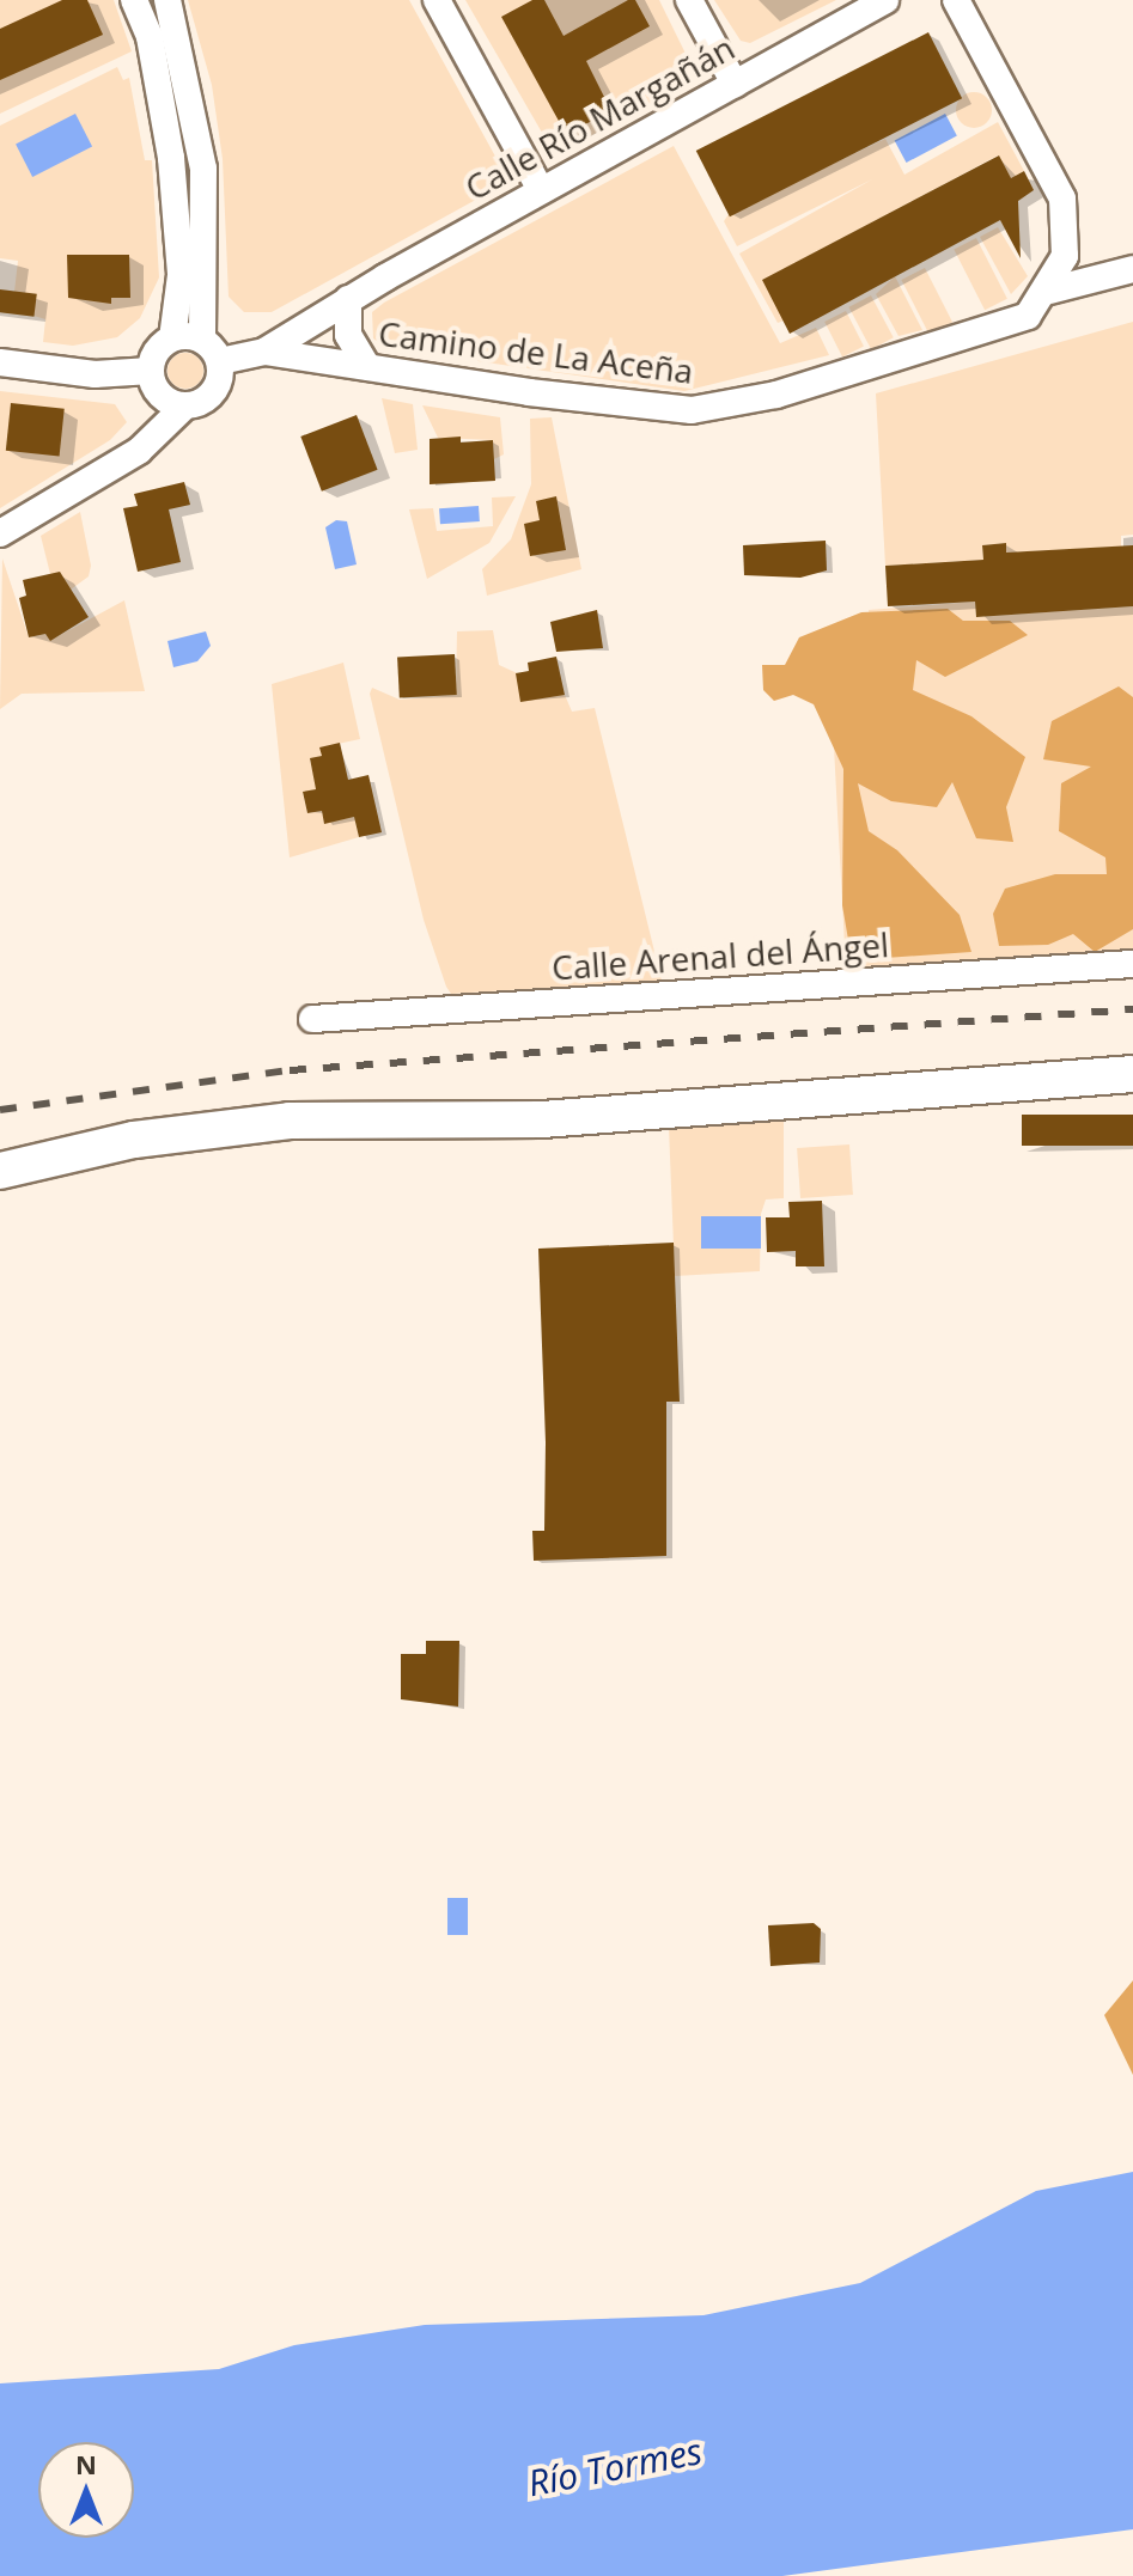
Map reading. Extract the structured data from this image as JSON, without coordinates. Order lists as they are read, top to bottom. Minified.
{"streets":{"street":["Calle Río Margañán","Camino de La Aceña","Calle Arenal del Ángel"]},"crossings":[["Calle Río Margañán","Camino de La Aceña"]],"water":["Río Tormes"],"north":"top"}
